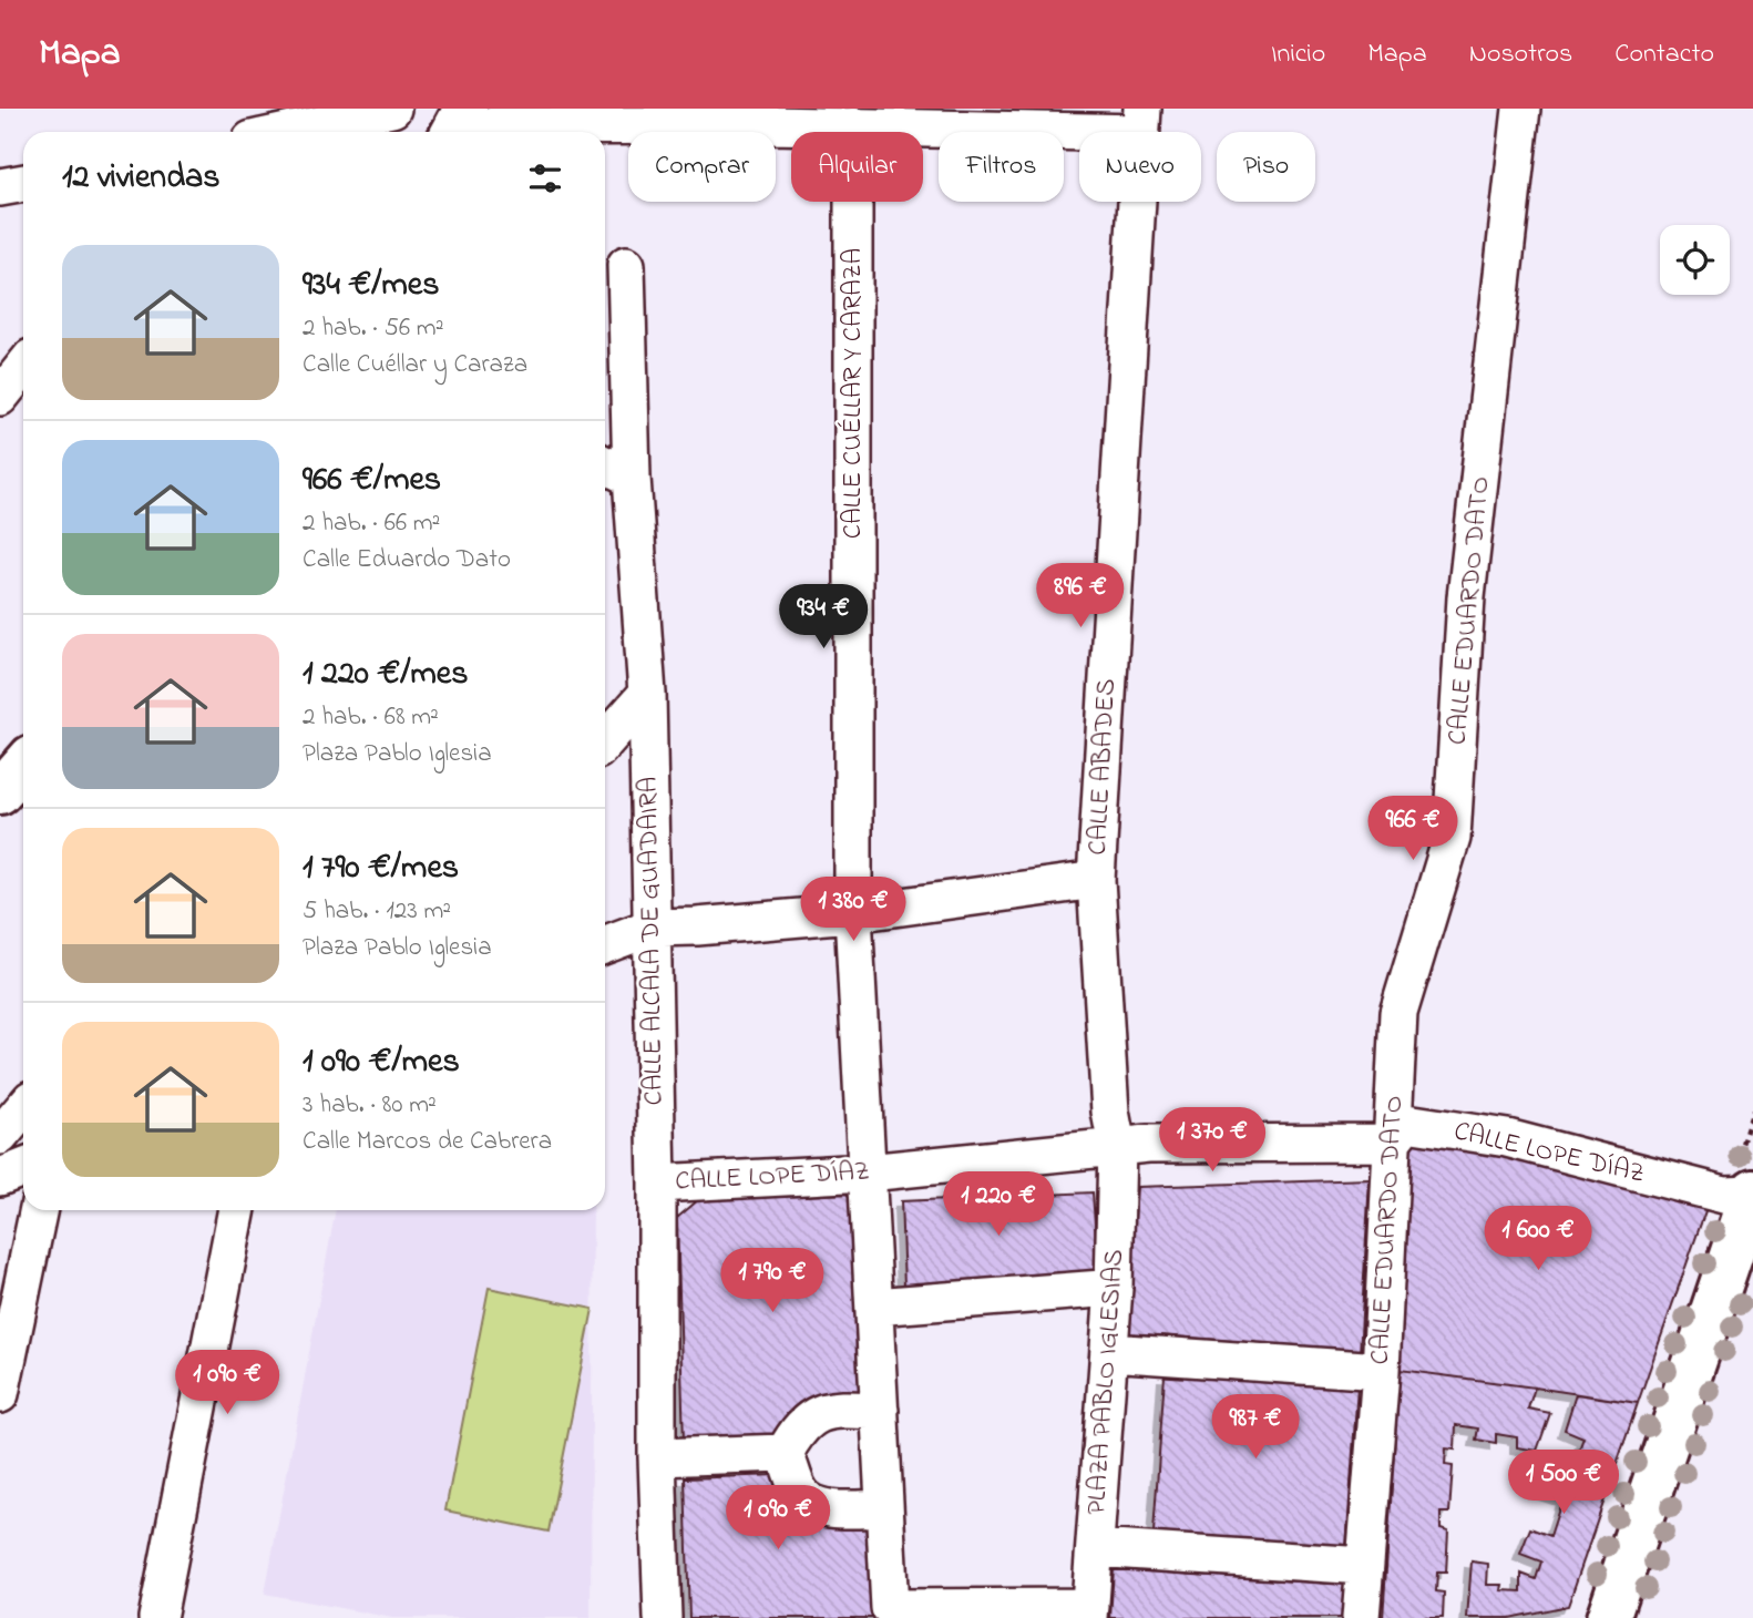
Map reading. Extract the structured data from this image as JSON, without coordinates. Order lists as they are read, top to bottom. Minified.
{"streets":{"street":["CALLE CUÉLLAR Y CARAZA","CALLE EDUARDO DATO","CALLE ABADES","CALLE ALCALA DE GUADAIRA","CALLE LOPE DÍAZ","PLAZA PABLO IGLESIAS"]},"crossings":[["CALLE CUÉLLAR Y CARAZA","CALLE LOPE DÍAZ"],["CALLE EDUARDO DATO","CALLE LOPE DÍAZ"],["CALLE ABADES","CALLE LOPE DÍAZ"],["CALLE ABADES","PLAZA PABLO IGLESIAS"],["CALLE ALCALA DE GUADAIRA","CALLE LOPE DÍAZ"],["CALLE LOPE DÍAZ","PLAZA PABLO IGLESIAS"]],"page":{"header":"Mapa","nav":["Inicio","Mapa","Nosotros","Contacto"],"chip":["Comprar","Alquilar","Filtros","Nuevo","Piso"],"heading":"12 viviendas","list":[{"name":"934 €/mes","note":"2 hab. · 56 m² · Calle Cuéllar y Caraza"},{"name":"966 €/mes","note":"2 hab. · 66 m² · Calle Eduardo Dato"},{"name":"1 220 €/mes","note":"2 hab. · 68 m² · Plaza Pablo Iglesia"},{"name":"1 790 €/mes","note":"5 hab. · 123 m² · Plaza Pablo Iglesia"},{"name":"1 090 €/mes","note":"3 hab. · 80 m² · Calle Marcos de Cabrera"}],"price":["896 €","934 €","966 €","1 380 €","1 370 €","1 220 €","1 600 €","1 790 €","1 090 €","987 €","1 500 €","1 090 €"]}}
